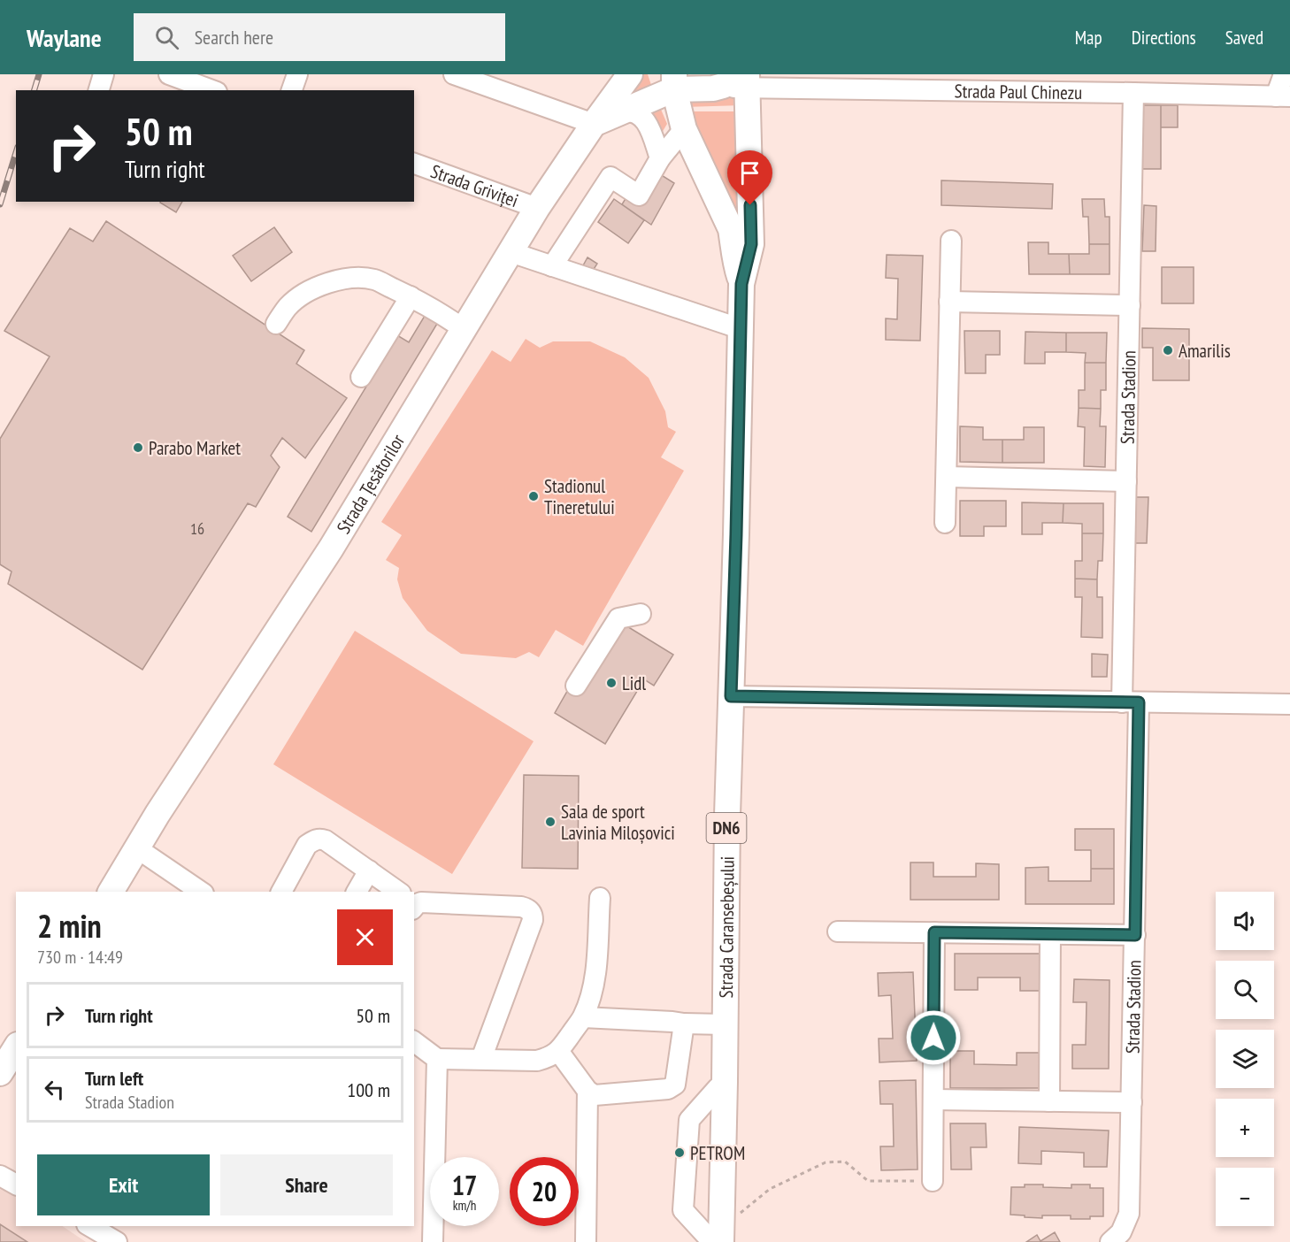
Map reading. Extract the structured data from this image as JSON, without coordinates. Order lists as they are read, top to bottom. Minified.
{"streets":{"main road":["Strada Țesătorilor","DN6","Strada Caransebeșului"],"street":["Strada Paul Chinezu","Strada Griviței","Strada Stadion"]},"crossings":[["Strada Paul Chinezu","Strada Stadion"],["Strada Paul Chinezu","Strada Caransebeșului"],["Strada Griviței","Strada Țesătorilor"],["DN6","Strada Caransebeșului"]],"places":["Amarilis","Parabo Market","Stadionul Tineretului","Lidl","Sala de sport Lavinia Miloșovici","PETROM"],"house_numbers":["16"],"page":{"header":"Waylane","search":"Search here","nav":["Map","Directions","Saved"],"turn":["50 m","Turn right"],"map_buttons":["+","−"],"heading":["2 min","730 m · 14:49"],"list":[{"name":"Turn right","value":"50 m"},{"name":"Turn left","note":"Strada Stadion","value":"100 m"}],"buttons":["Exit","Share"],"speed":"17 km/h","limit":"20"}}
